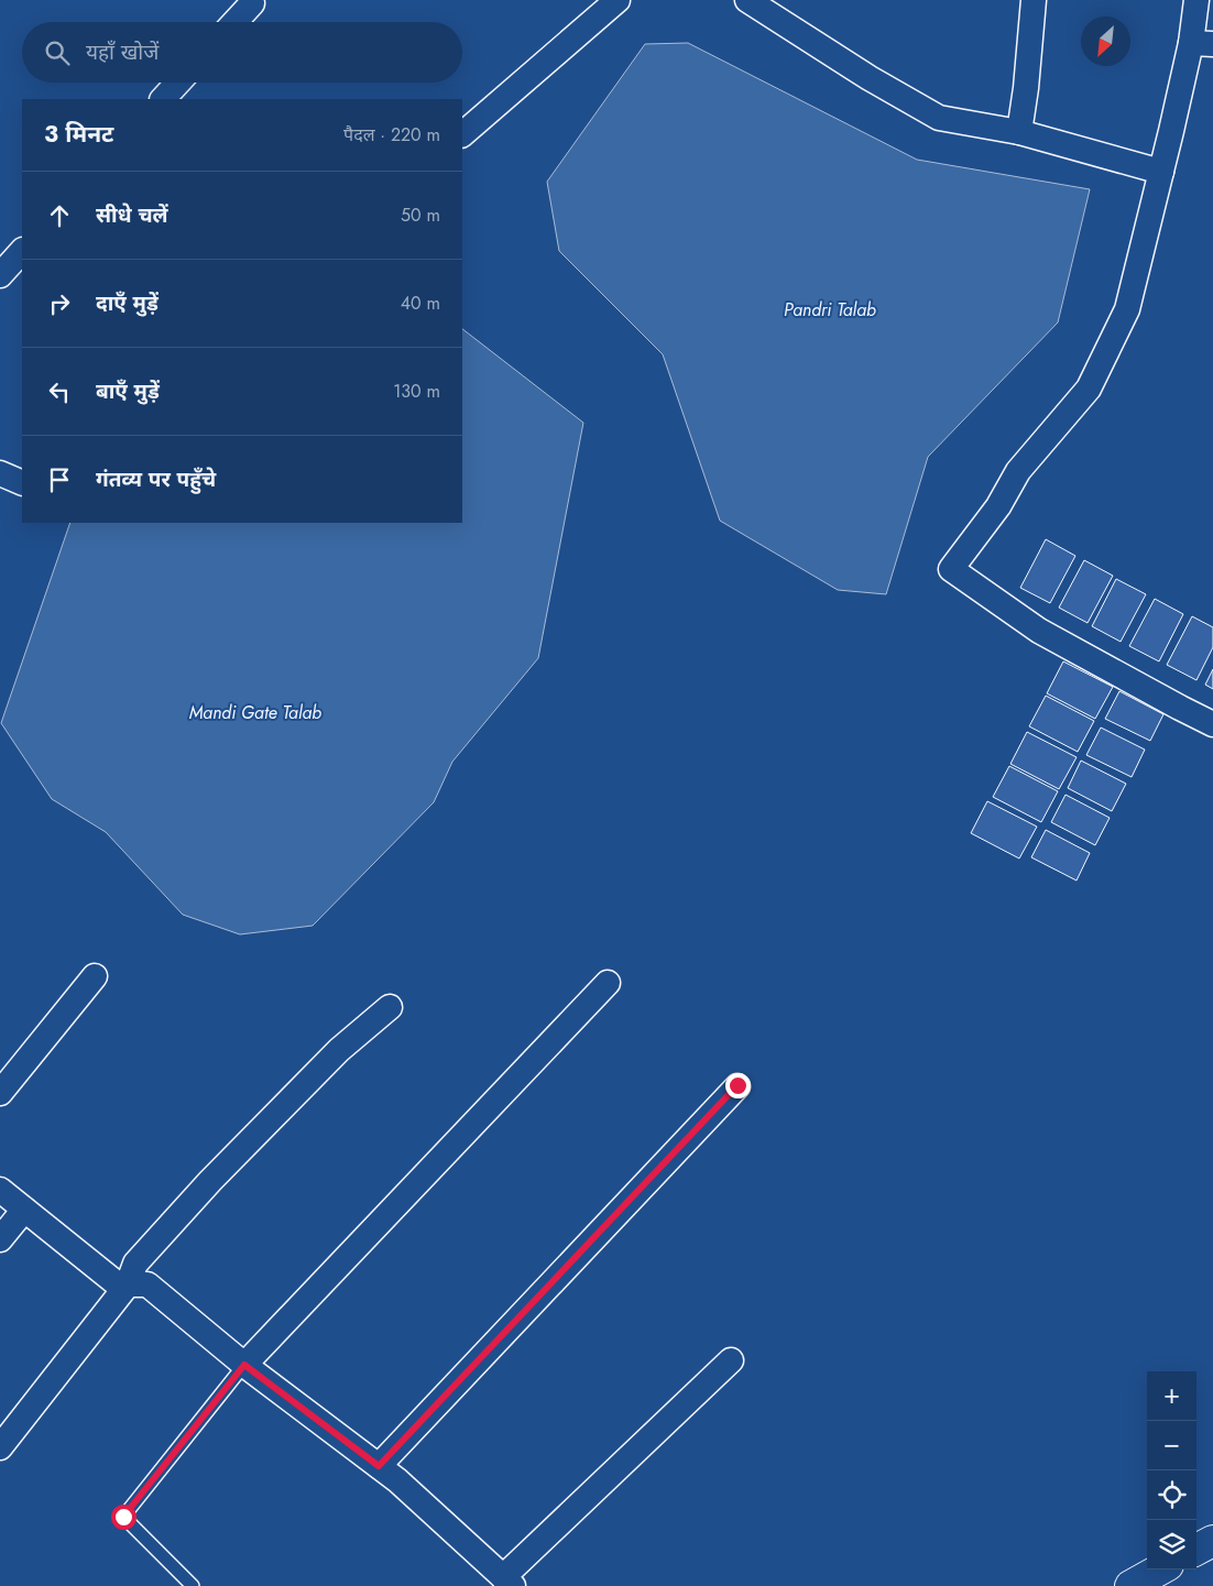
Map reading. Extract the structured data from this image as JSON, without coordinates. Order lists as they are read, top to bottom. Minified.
{"water":["Pandri Talab","Mandi Gate Talab"],"north":"bottom left","page":{"search":"यहाँ खोजें","heading":["3 मिनट","पैदल · 220 m"],"list":[["सीधे चलें","50 m"],["दाएँ मुड़ें","40 m"],["बाएँ मुड़ें","130 m"],"गंतव्य पर पहुँचे"],"map_buttons":["+","−"]}}
